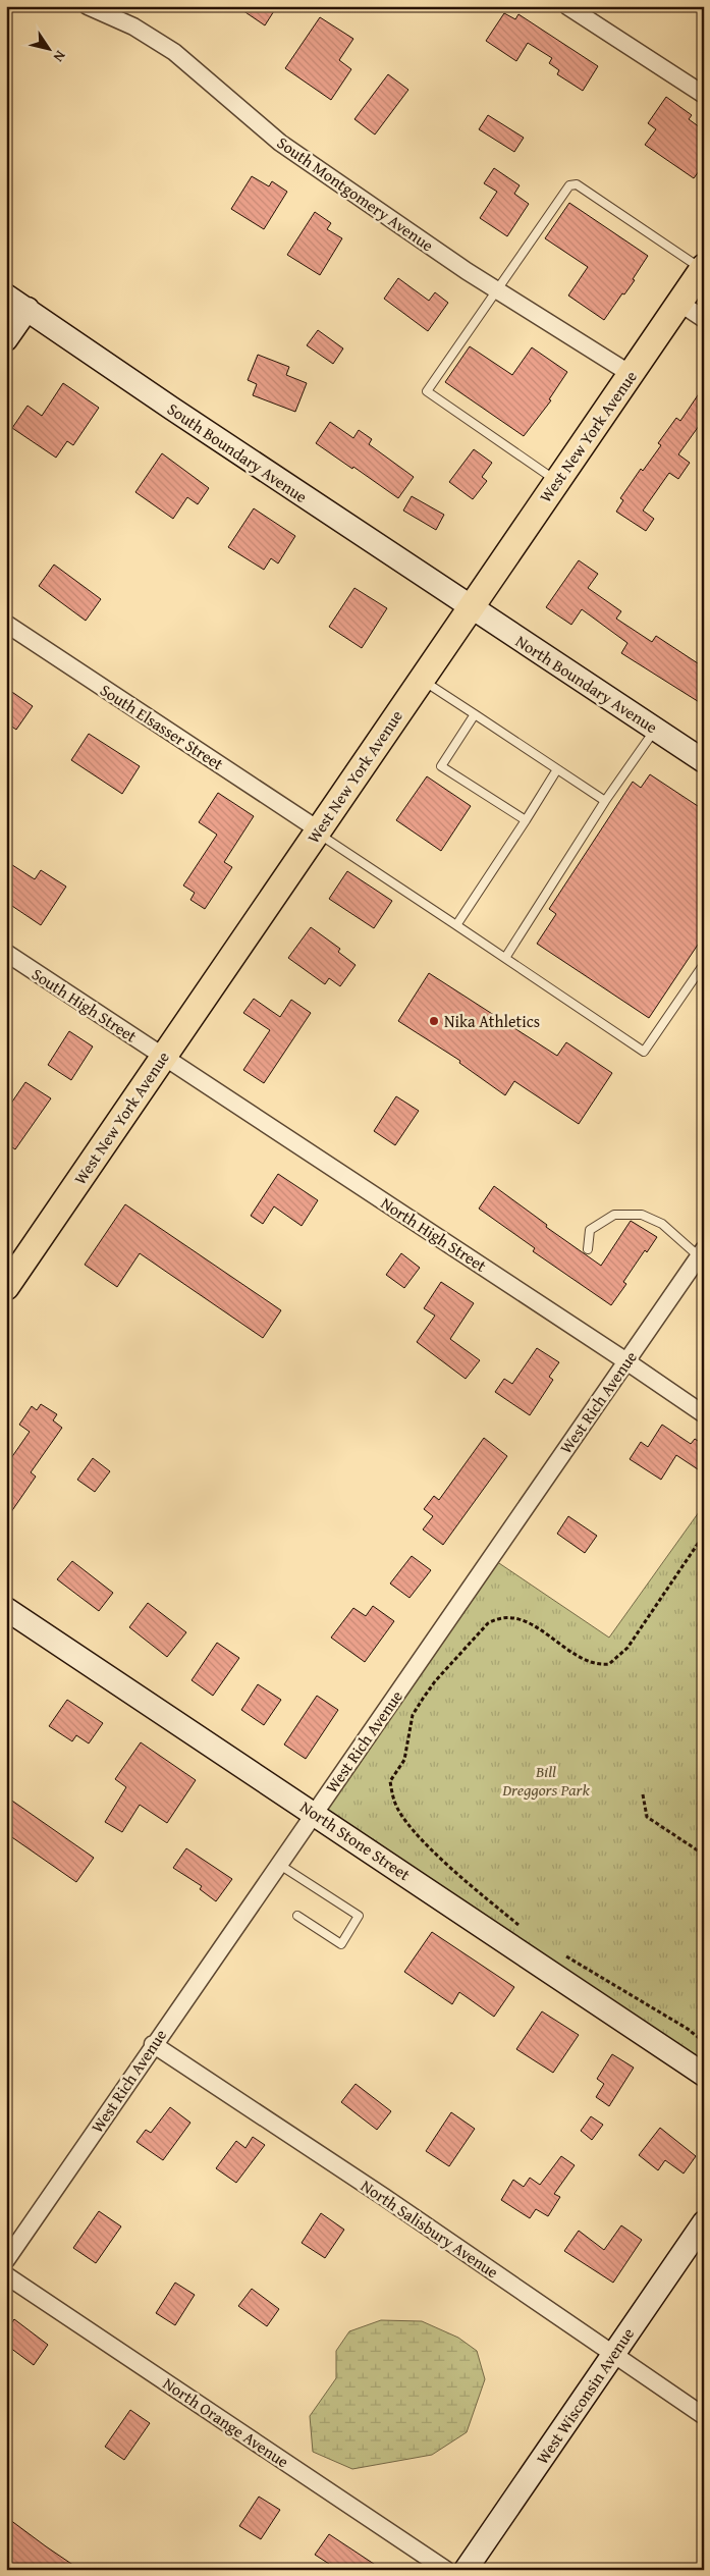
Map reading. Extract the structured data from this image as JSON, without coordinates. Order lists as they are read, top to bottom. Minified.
{"streets":{"main road":["West New York Avenue"],"street":["South Montgomery Avenue","South Boundary Avenue","North Boundary Avenue","South Elsasser Street","South High Street","North High Street","West Rich Avenue","North Stone Street","North Salisbury Avenue","West Wisconsin Avenue","North Orange Avenue"]},"crossings":[["South Montgomery Avenue","West New York Avenue"],["West New York Avenue","South Boundary Avenue"],["West New York Avenue","North Boundary Avenue"],["West New York Avenue","South Elsasser Street"],["West New York Avenue","South High Street"],["West New York Avenue","North High Street"],["South Boundary Avenue","North Boundary Avenue"],["South High Street","North High Street"],["North High Street","West Rich Avenue"],["West Rich Avenue","North Stone Street"],["West Rich Avenue","North Salisbury Avenue"],["North Salisbury Avenue","West Wisconsin Avenue"]],"parks":["Bill Dreggors Park"],"places":["Nika Athletics"],"north":"bottom right"}
